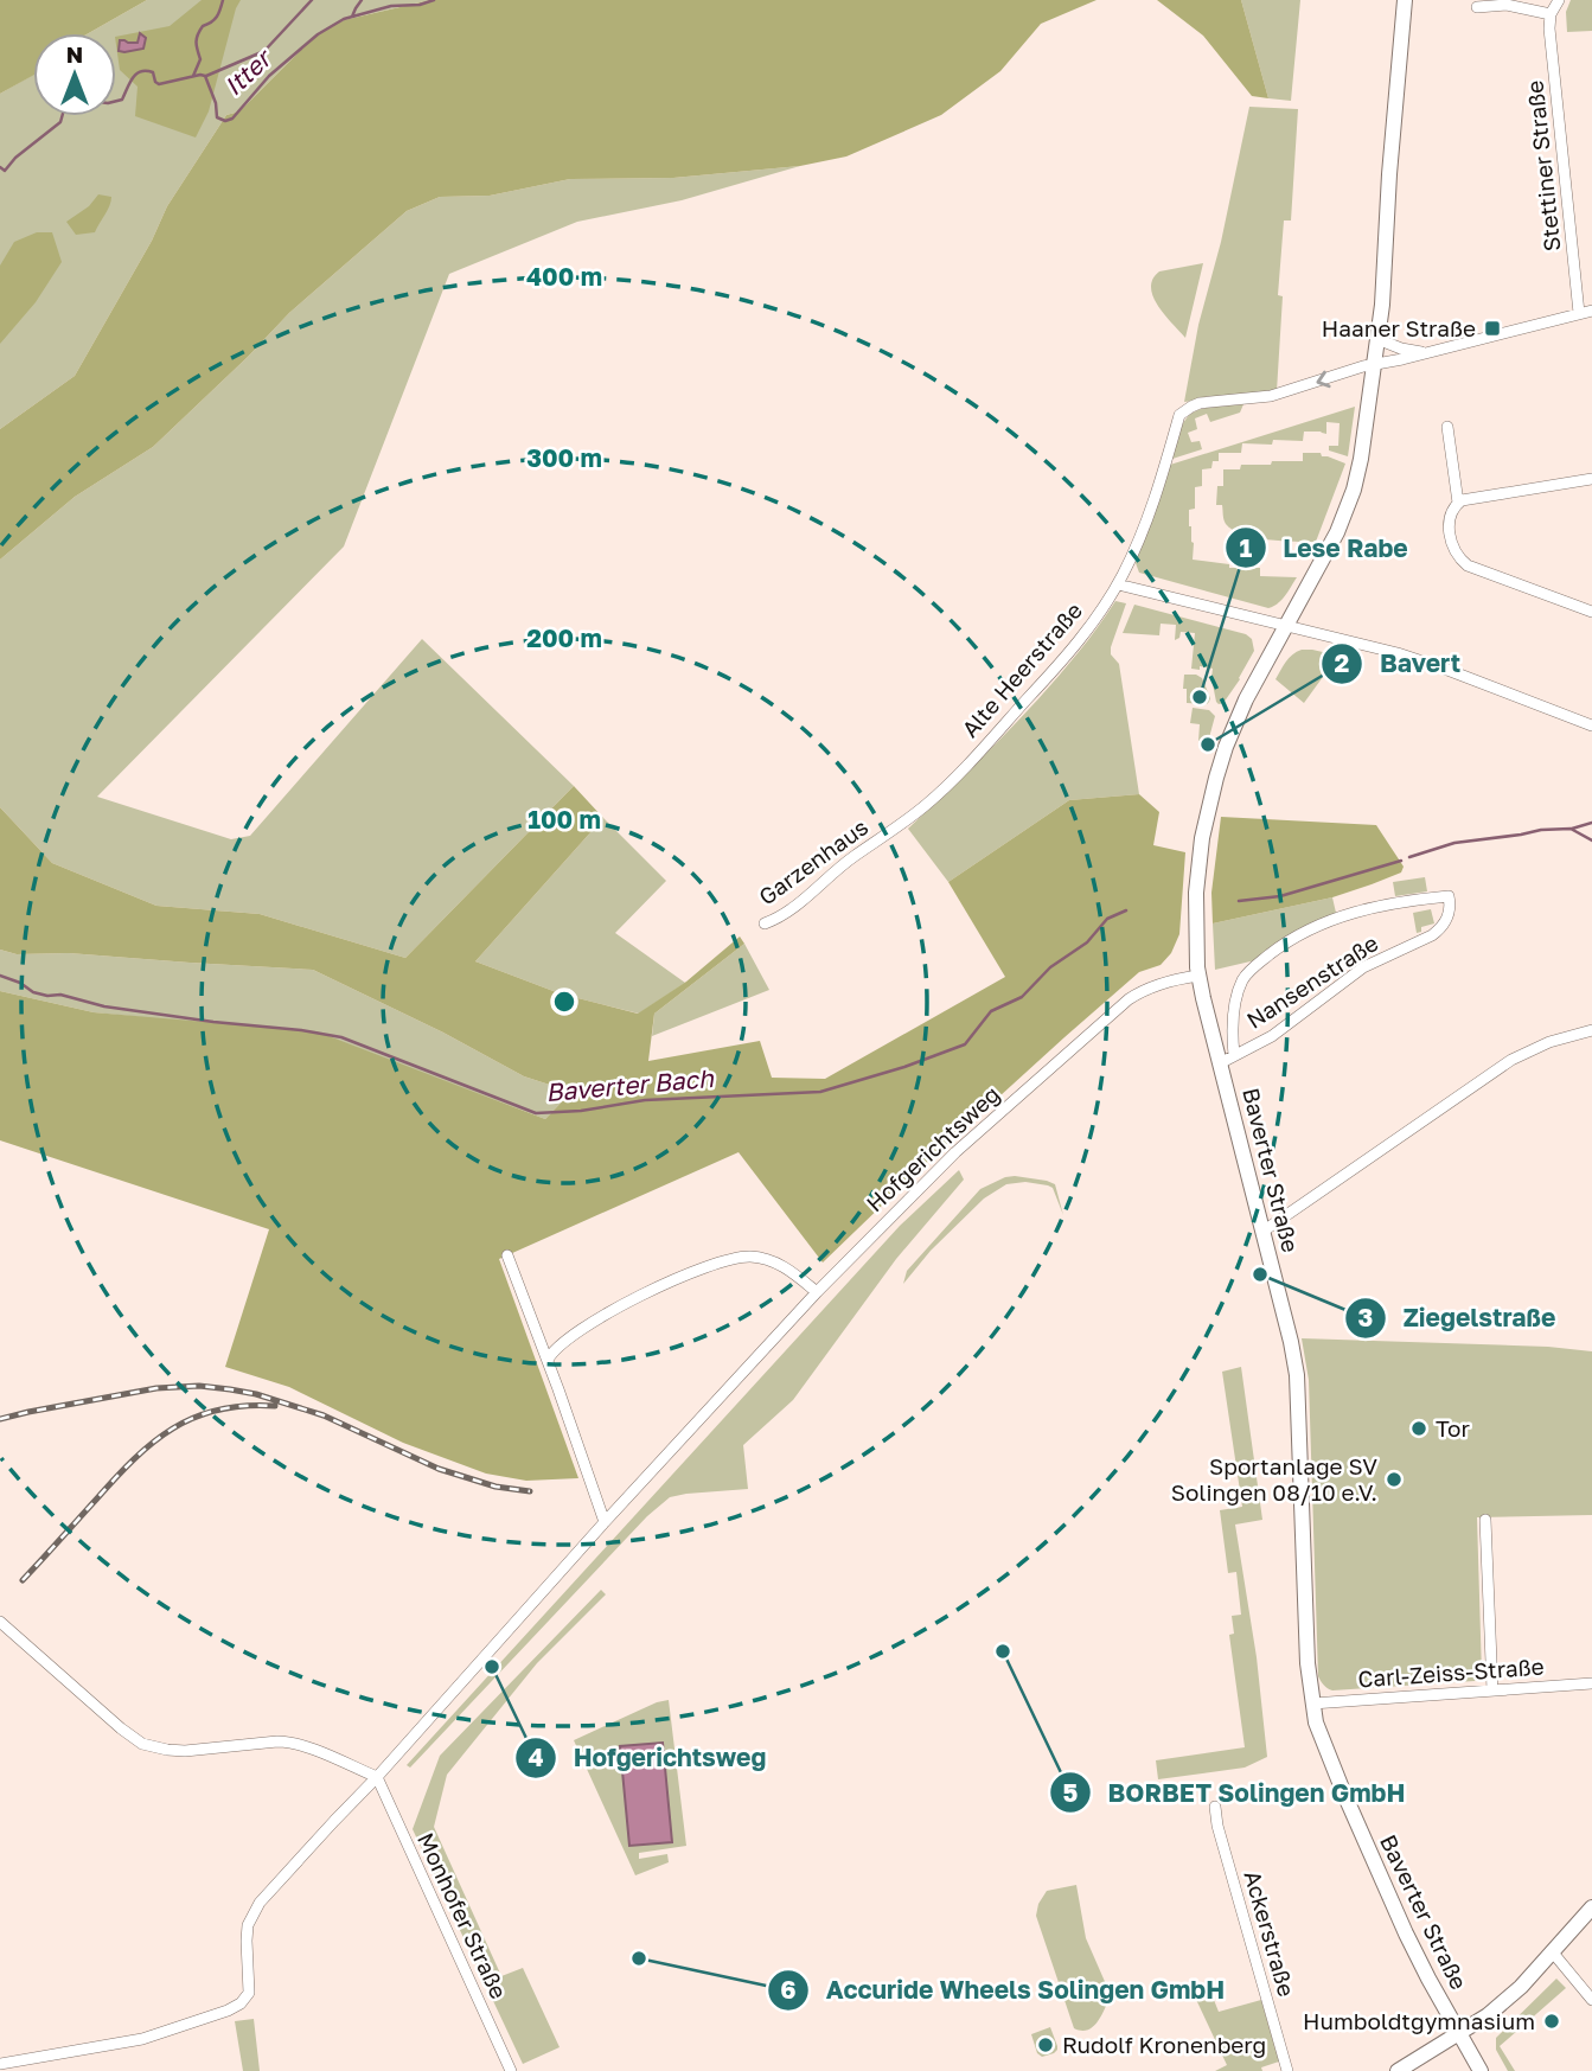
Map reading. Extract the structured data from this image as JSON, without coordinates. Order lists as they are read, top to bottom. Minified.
{"streets":{"main road":["Baverter Straße"],"street":["Stettiner Straße","Alte Heerstraße","Garzenhaus","Nansenstraße","Hofgerichtsweg","Carl-Zeiss-Straße","Monhofer Straße","Ackerstraße"]},"crossings":[["Stettiner Straße","Alte Heerstraße"],["Alte Heerstraße","Garzenhaus"],["Nansenstraße","Baverter Straße"],["Hofgerichtsweg","Baverter Straße"],["Hofgerichtsweg","Monhofer Straße"],["Baverter Straße","Carl-Zeiss-Straße"]],"one_way":["Alte Heerstraße"],"water":["Itter","Baverter Bach"],"places":{"transit":["Haaner Straße"],"other":["Lese Rabe","Bavert","Ziegelstraße","Tor","Sportanlage SV Solingen 08/10 e.V.","BORBET Solingen GmbH","Hofgerichtsweg","Accuride Wheels Solingen GmbH","Humboldtgymnasium","Rudolf Kronenberg"]},"north":"top","rings":["400 m","300 m","200 m","100 m"]}
